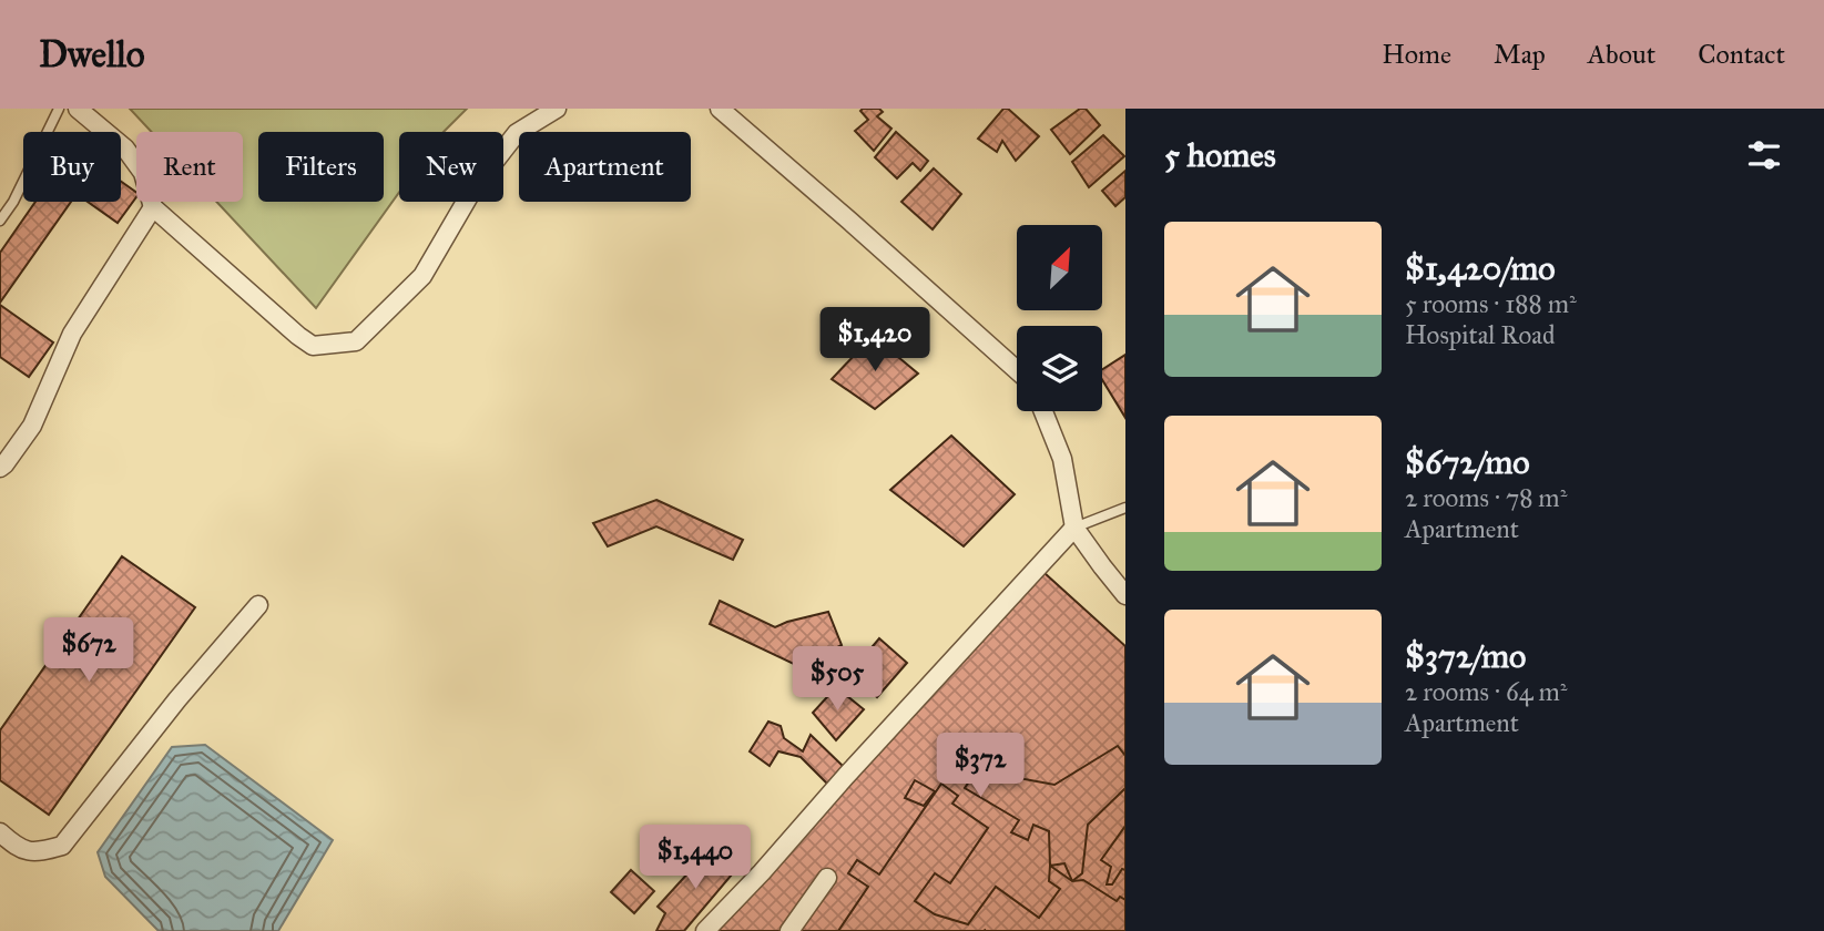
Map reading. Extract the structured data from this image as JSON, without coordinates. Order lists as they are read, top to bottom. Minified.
{"north":"top right","page":{"header":"Dwello","nav":["Home","Map","About","Contact"],"heading":"5 homes","chip":["Buy","Rent","Filters","New","Apartment"],"list":[{"name":"$1,420/mo","note":"5 rooms · 188 m² · Hospital Road"},{"name":"$672/mo","note":"2 rooms · 78 m² · Apartment"},{"name":"$372/mo","note":"2 rooms · 64 m² · Apartment"}],"price":["$1,420","$672","$505","$372","$1,440"]}}
